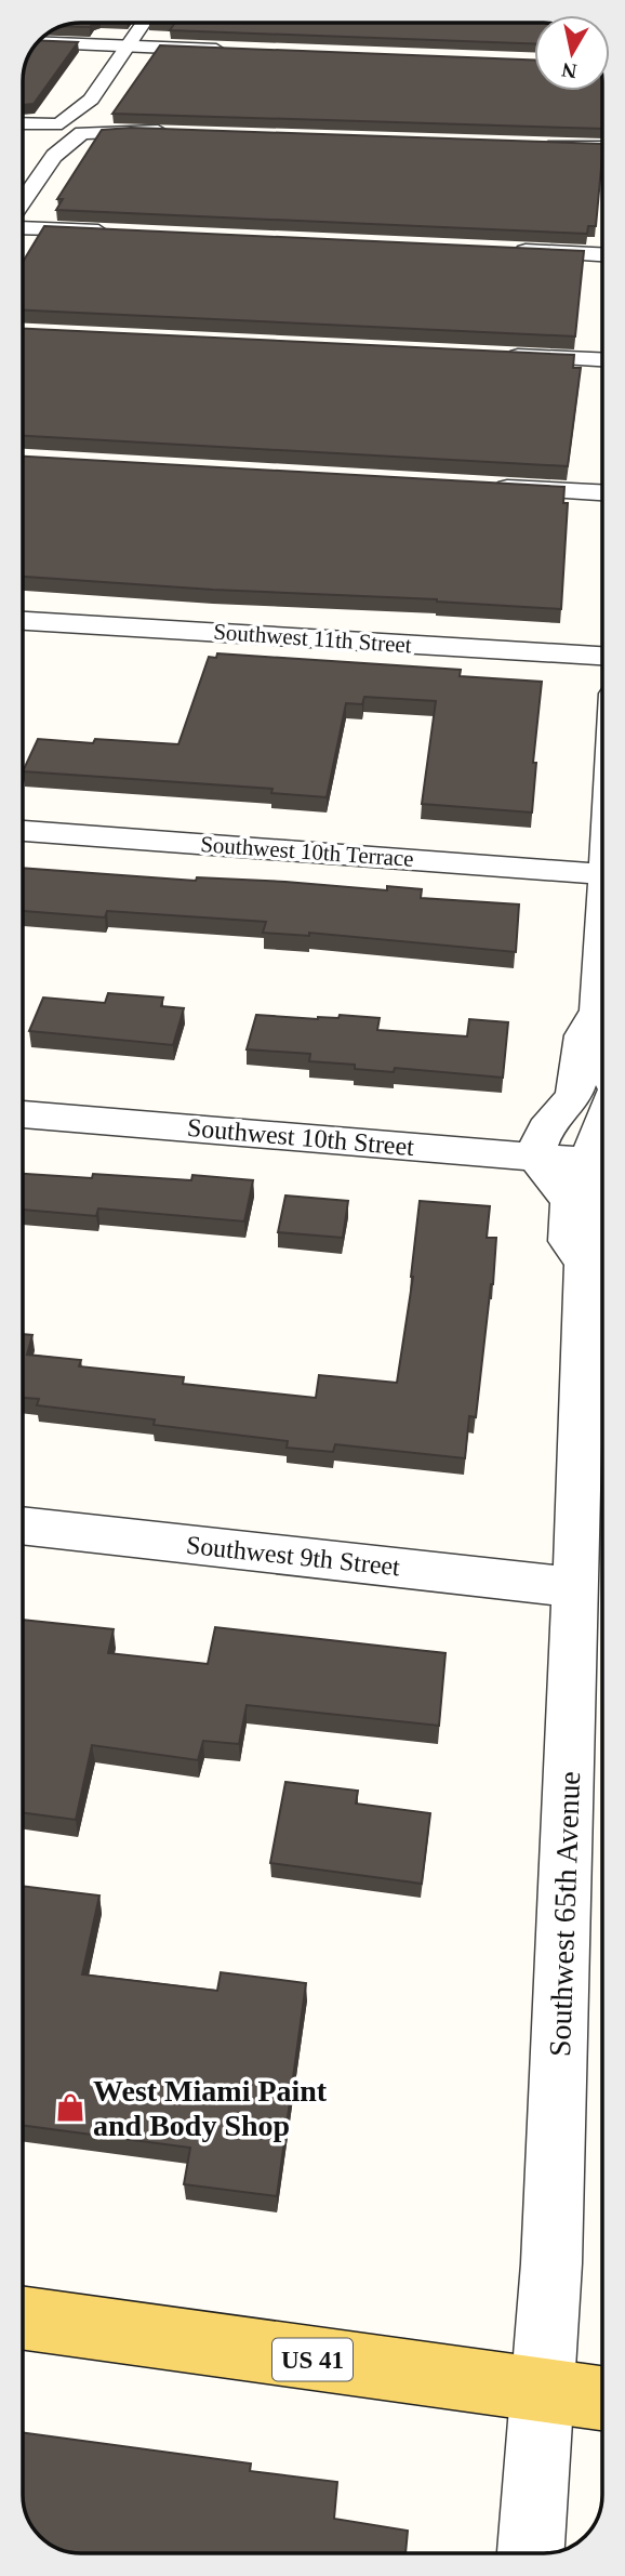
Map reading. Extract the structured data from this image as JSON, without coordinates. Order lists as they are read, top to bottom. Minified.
{"streets":{"main road":["US 41"],"street":["Southwest 11th Street","Southwest 10th Terrace","Southwest 10th Street","Southwest 9th Street","Southwest 65th Avenue"]},"crossings":[["Southwest 10th Street","Southwest 65th Avenue"],["Southwest 9th Street","Southwest 65th Avenue"],["Southwest 65th Avenue","US 41"]],"places":{"shop":["West Miami Paint and Body Shop"]},"north":"bottom"}
